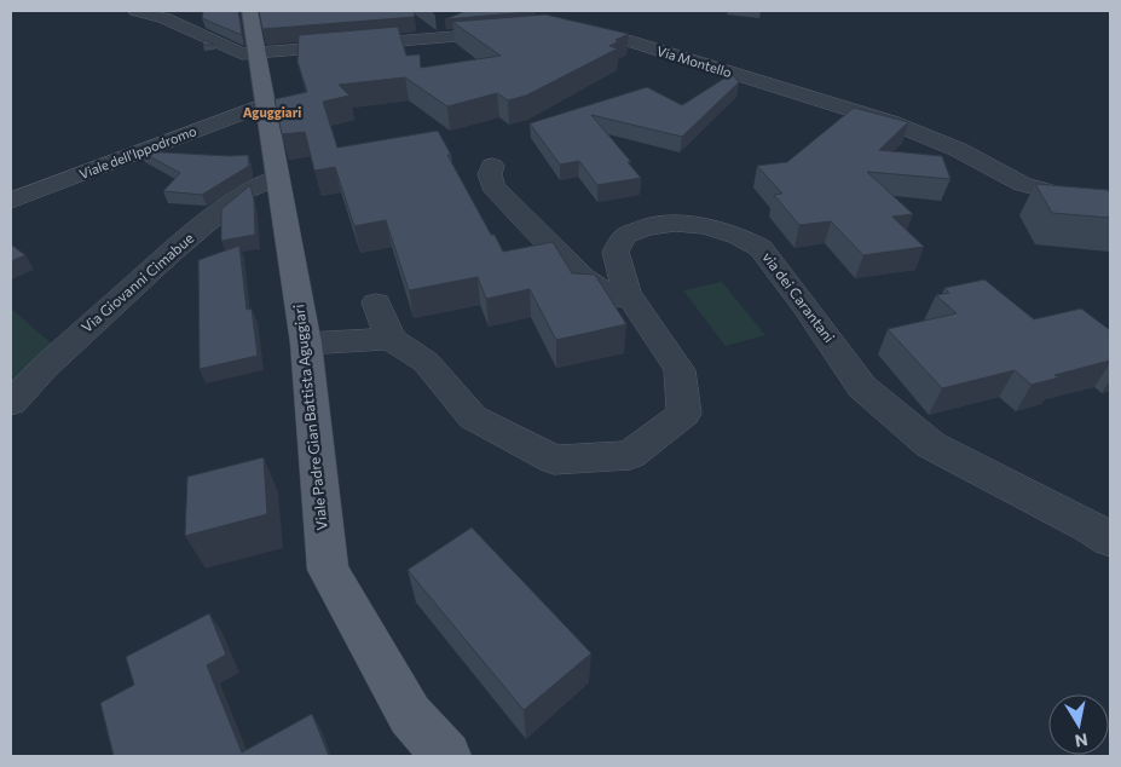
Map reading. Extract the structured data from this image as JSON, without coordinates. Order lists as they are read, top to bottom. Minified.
{"streets":{"main road":["Viale Padre Gian Battista Aguggiari"],"street":["Via Montello","Viale dell'Ippodromo","Via Giovanni Cimabue","via dei Carantani"]},"crossings":[["Viale dell'Ippodromo","Viale Padre Gian Battista Aguggiari"],["Via Giovanni Cimabue","Viale Padre Gian Battista Aguggiari"]],"districts":["Aguggiari"],"north":"bottom"}
